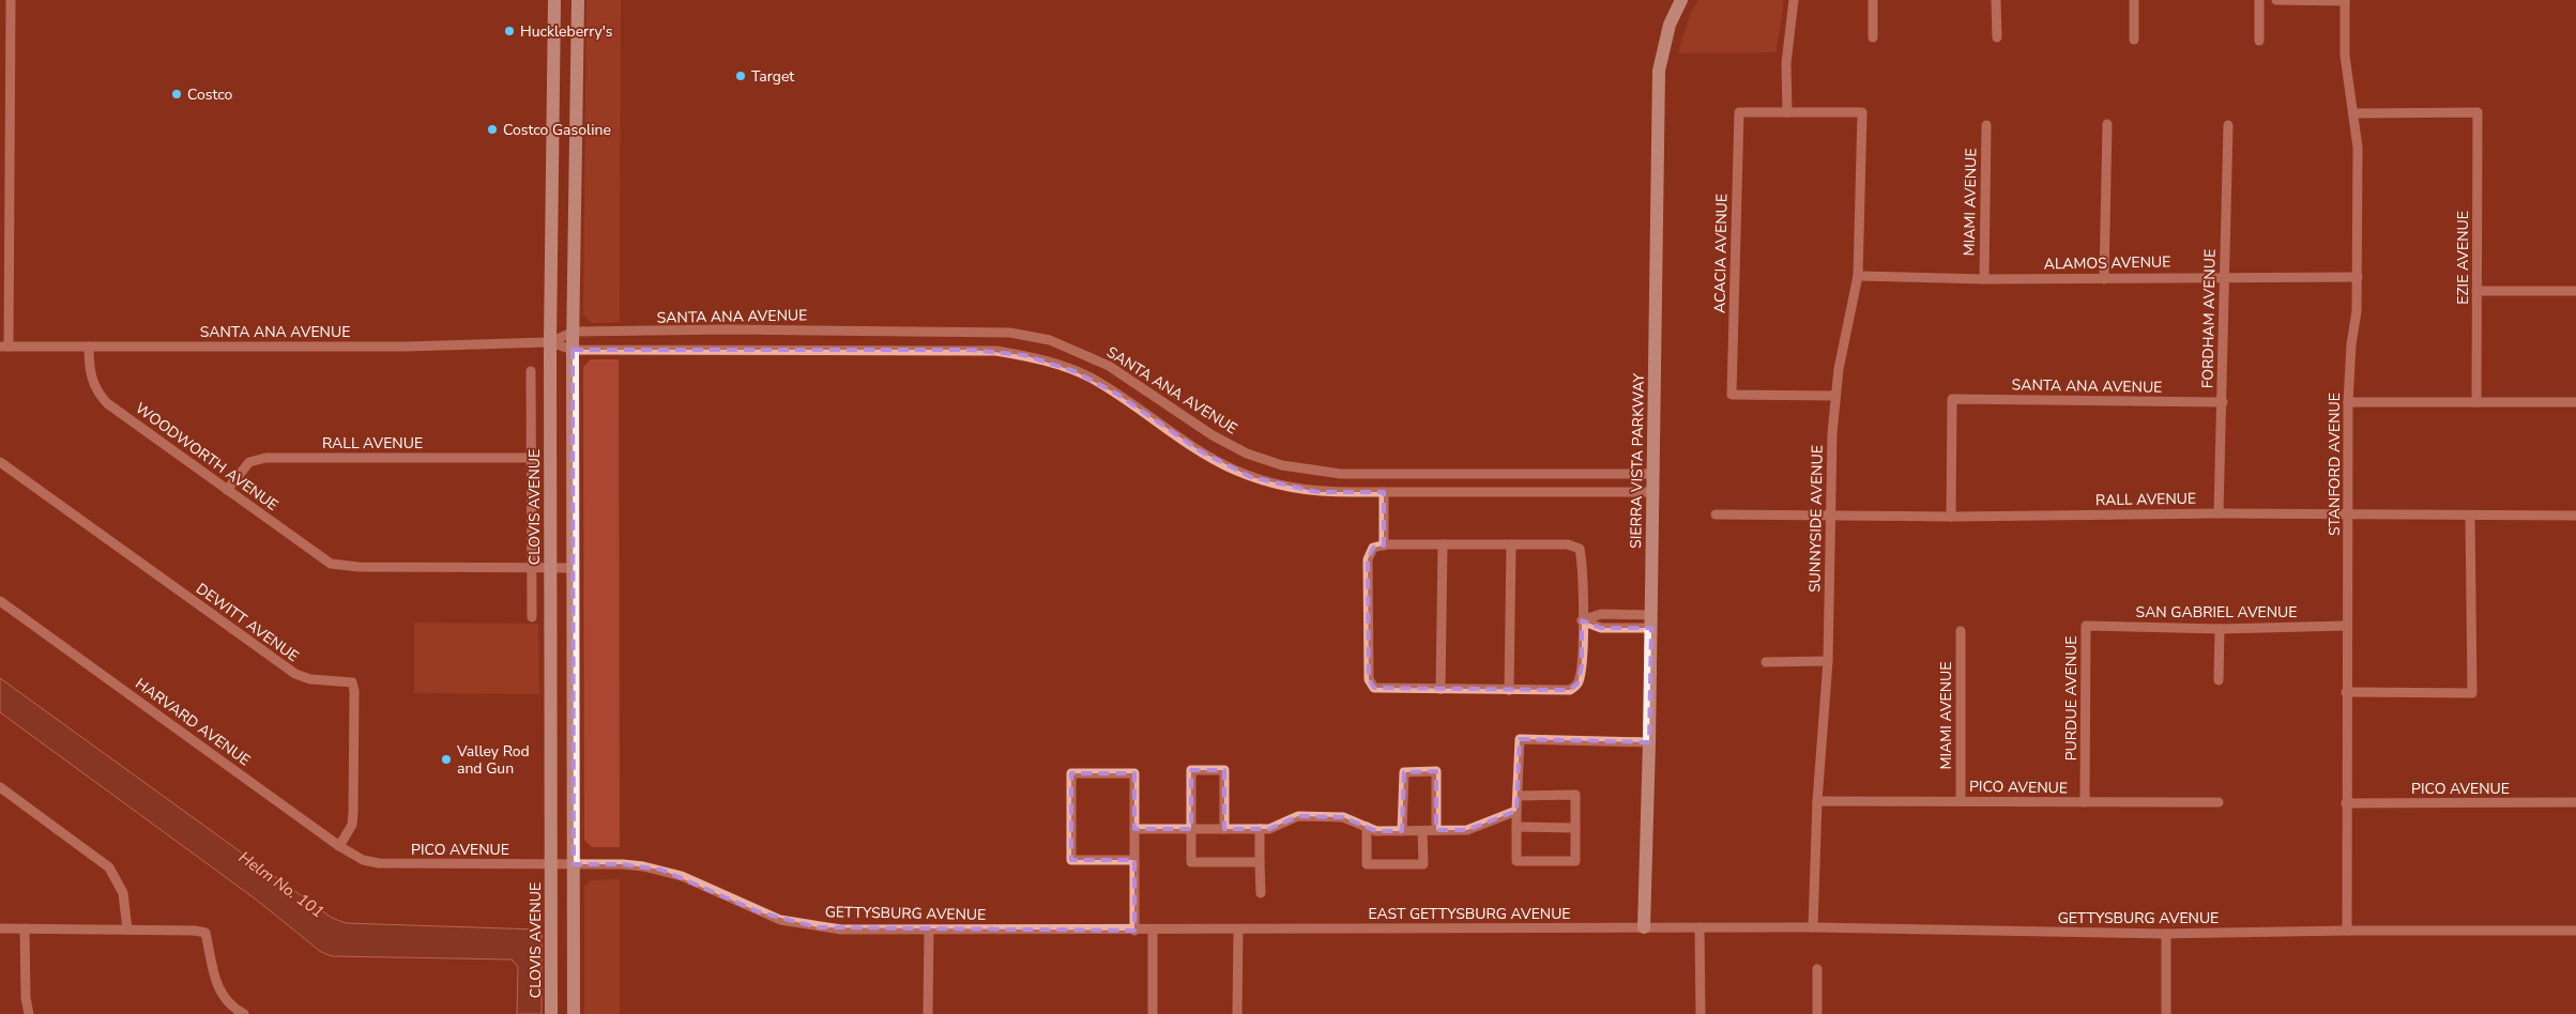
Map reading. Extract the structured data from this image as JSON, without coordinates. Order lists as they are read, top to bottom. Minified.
{"streets":{"main road":["SIERRA VISTA PARKWAY","CLOVIS AVENUE"],"street":["MIAMI AVENUE","ACACIA AVENUE","EZIE AVENUE","ALAMOS AVENUE","SANTA ANA AVENUE","FORDHAM AVENUE","RALL AVENUE","WOODWORTH AVENUE","STANFORD AVENUE","SUNNYSIDE AVENUE","SAN GABRIEL AVENUE","DEWITT AVENUE","PURDUE AVENUE","HARVARD AVENUE","PICO AVENUE","GETTYSBURG AVENUE","EAST GETTYSBURG AVENUE"]},"crossings":[["MIAMI AVENUE","ALAMOS AVENUE"],["MIAMI AVENUE","PICO AVENUE"],["ACACIA AVENUE","SUNNYSIDE AVENUE"],["EZIE AVENUE","STANFORD AVENUE"],["ALAMOS AVENUE","FORDHAM AVENUE"],["ALAMOS AVENUE","STANFORD AVENUE"],["ALAMOS AVENUE","SUNNYSIDE AVENUE"],["SANTA ANA AVENUE","FORDHAM AVENUE"],["SANTA ANA AVENUE","RALL AVENUE"],["SANTA ANA AVENUE","WOODWORTH AVENUE"],["SANTA ANA AVENUE","SIERRA VISTA PARKWAY"],["SANTA ANA AVENUE","CLOVIS AVENUE"],["FORDHAM AVENUE","RALL AVENUE"],["RALL AVENUE","WOODWORTH AVENUE"],["RALL AVENUE","STANFORD AVENUE"],["RALL AVENUE","SUNNYSIDE AVENUE"],["SIERRA VISTA PARKWAY","EAST GETTYSBURG AVENUE"],["STANFORD AVENUE","SAN GABRIEL AVENUE"],["STANFORD AVENUE","PICO AVENUE"],["STANFORD AVENUE","GETTYSBURG AVENUE"],["CLOVIS AVENUE","PICO AVENUE"],["CLOVIS AVENUE","GETTYSBURG AVENUE"],["SUNNYSIDE AVENUE","PICO AVENUE"],["SUNNYSIDE AVENUE","GETTYSBURG AVENUE"],["SAN GABRIEL AVENUE","PURDUE AVENUE"],["DEWITT AVENUE","HARVARD AVENUE"],["PURDUE AVENUE","PICO AVENUE"],["HARVARD AVENUE","PICO AVENUE"],["PICO AVENUE","GETTYSBURG AVENUE"],["GETTYSBURG AVENUE","EAST GETTYSBURG AVENUE"]],"water":["Helm No. 101"],"places":["Huckleberry's","Target","Costco","Costco Gasoline","Valley Rod and Gun"]}
